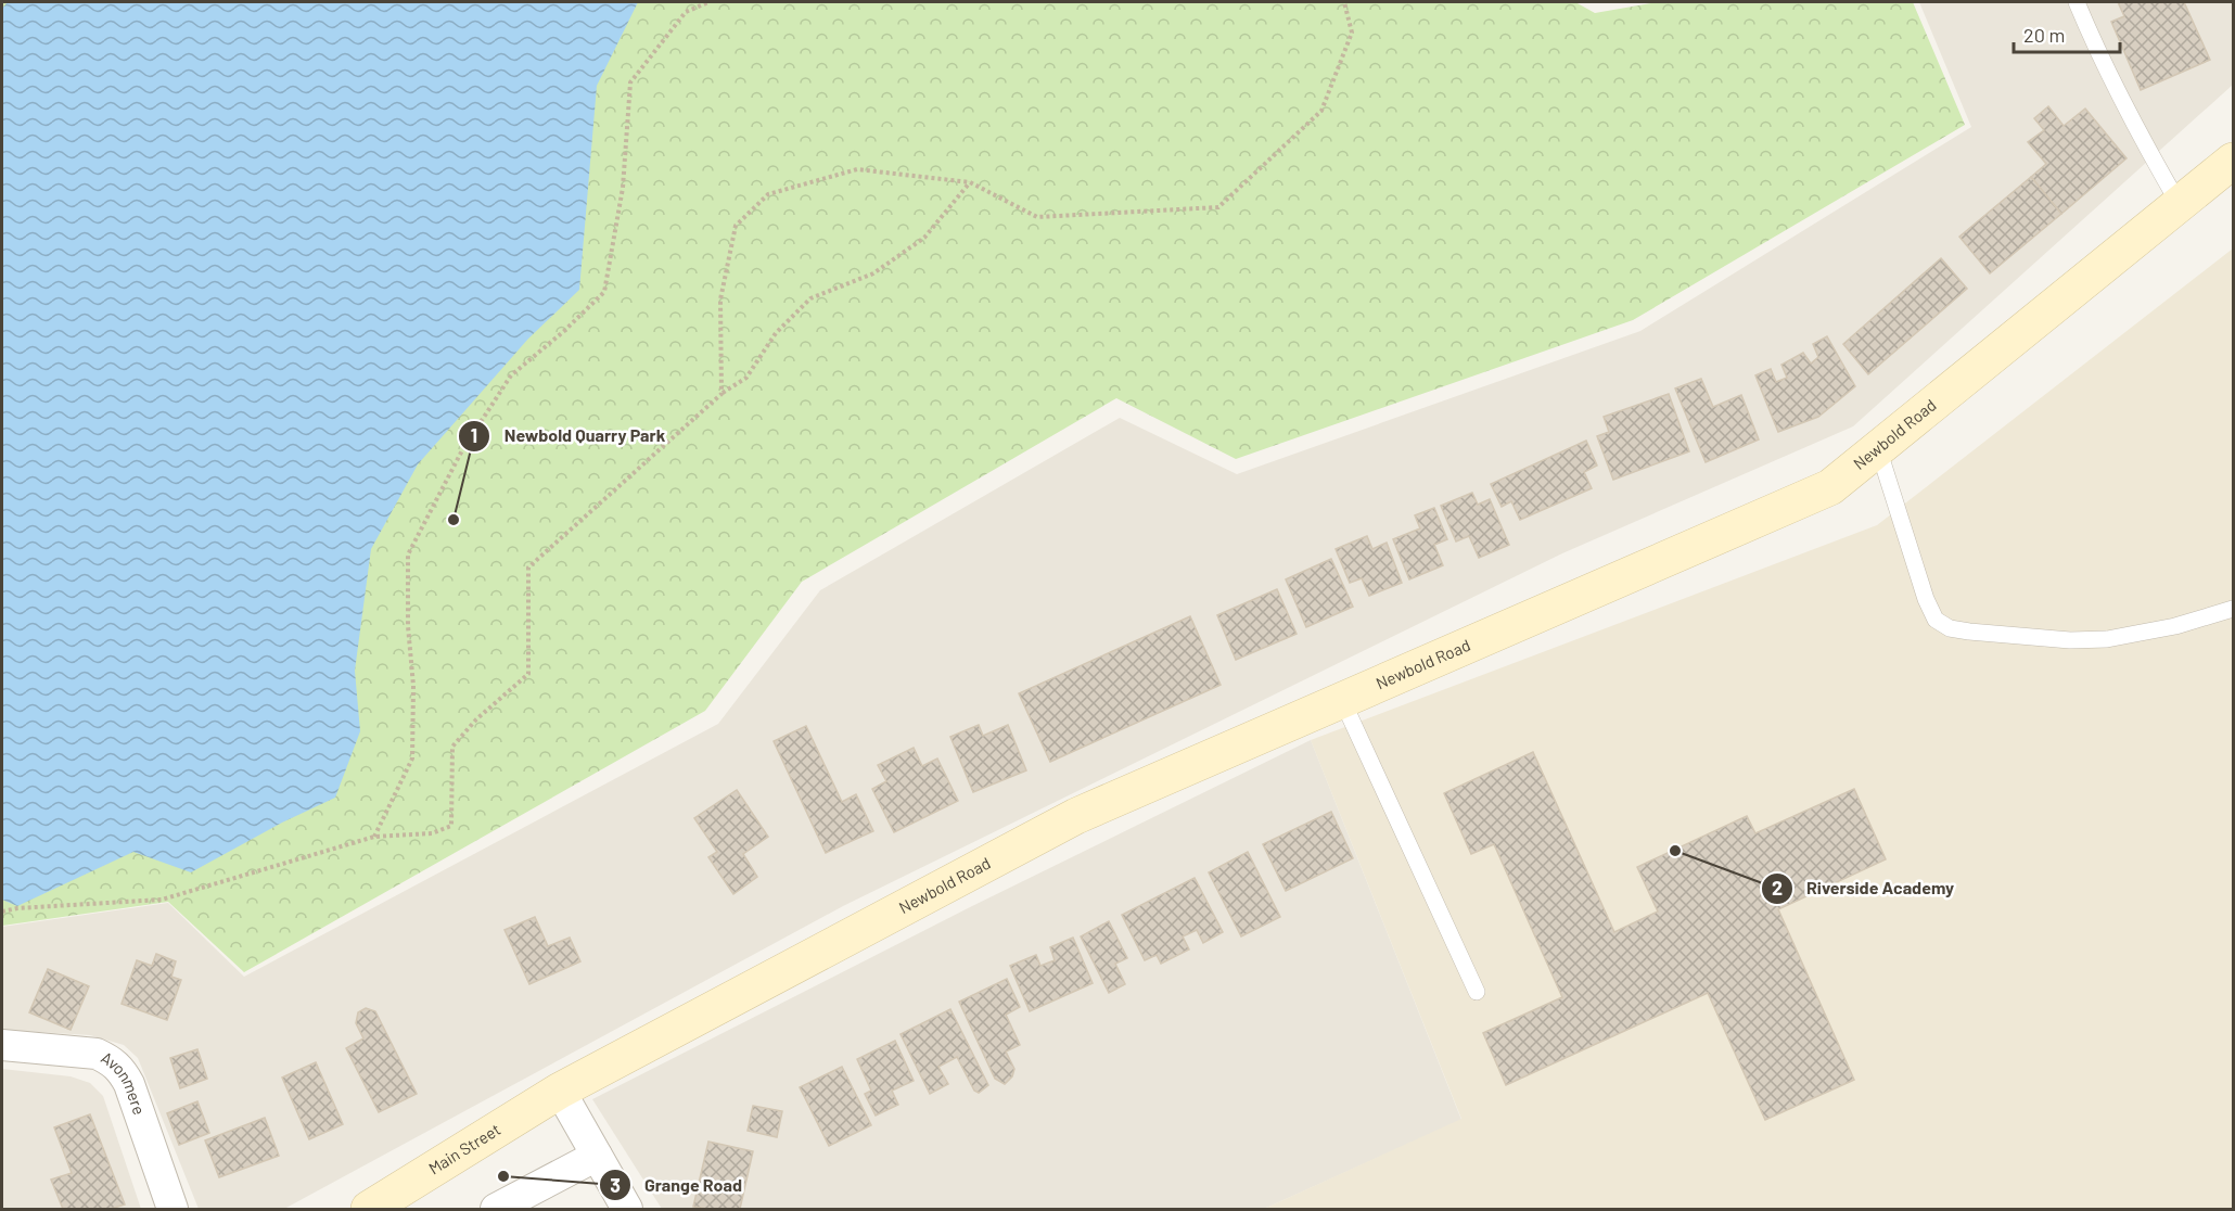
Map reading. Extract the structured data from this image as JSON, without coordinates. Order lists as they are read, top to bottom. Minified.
{"streets":{"main road":["Newbold Road","Main Street"],"street":["Avonmere"]},"crossings":[["Newbold Road","Main Street"]],"places":["Newbold Quarry Park","Riverside Academy","Grange Road"],"scale_bar":"20 m"}
